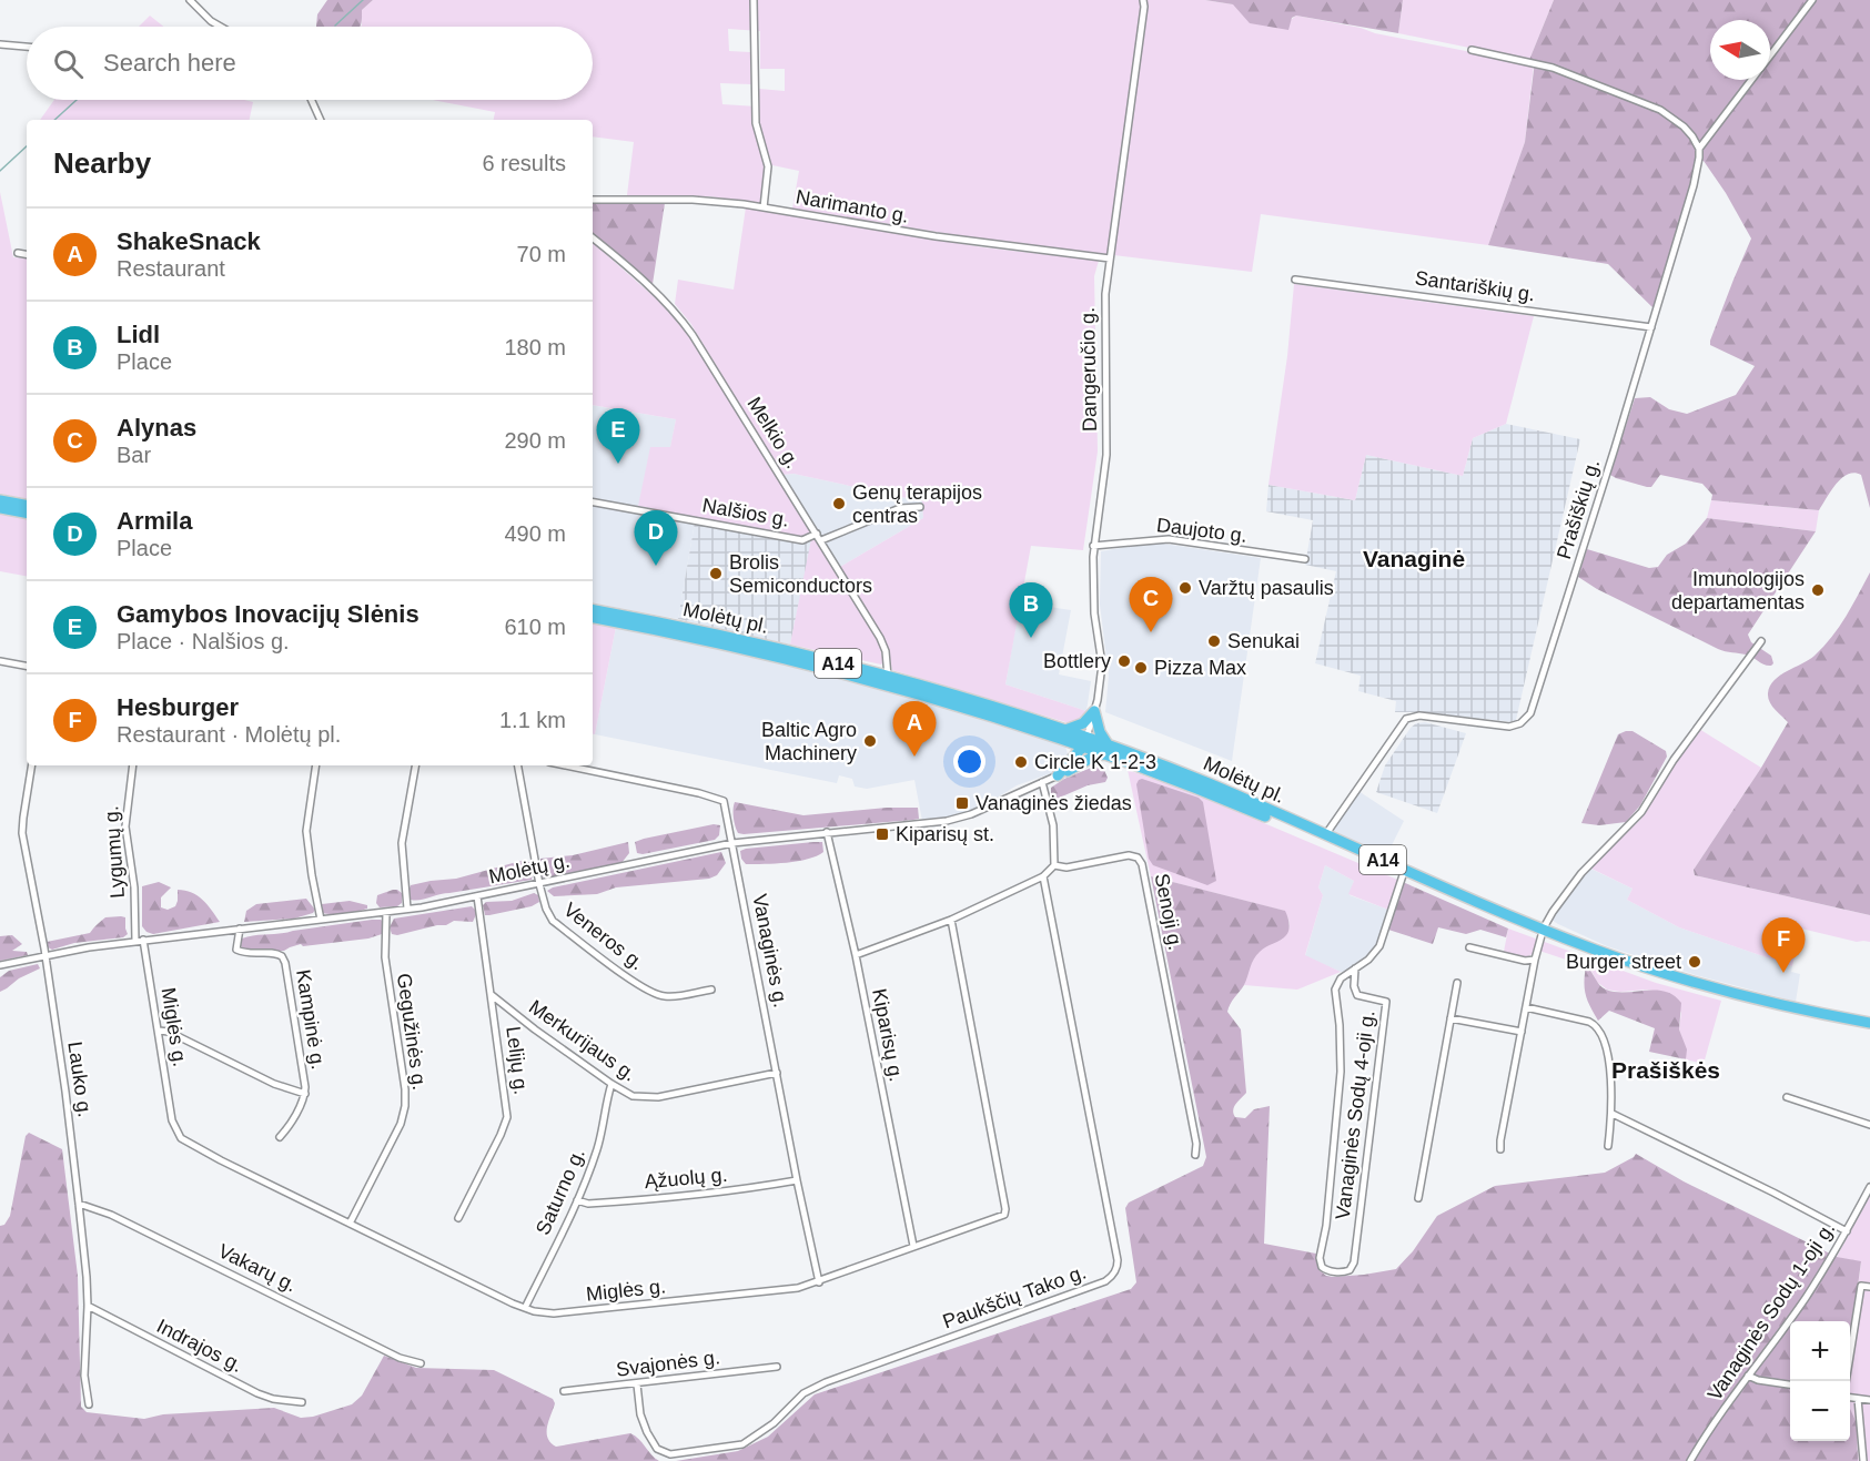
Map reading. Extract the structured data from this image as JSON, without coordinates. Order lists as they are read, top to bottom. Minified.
{"streets":{"highway":["Molėtų pl.","A14"],"street":["Narimanto g.","Santariškių g.","Dangeručio g.","Melkio g.","Prašiškių g.","Nalšios g.","Daujoto g.","Lygumų g.","Molėtų g.","Senoji g.","Veneros g.","Vanaginės g.","Kampinė g.","Miglės g.","Gegužinės g.","Kiparisų g.","Merkurijaus g.","Lelijų g.","Lauko g.","Vanaginės Sodų 4-oji g.","Ąžuolų g.","Saturno g.","Vakarų g.","Paukščių Tako g.","Vanaginės Sodų 1-oji g.","Indrajos g.","Svajonės g."]},"crossings":[["Narimanto g.","Dangeručio g."],["Santariškių g.","Prašiškių g."],["Dangeručio g.","Daujoto g."],["Dangeručio g.","Molėtų pl."],["Melkio g.","Nalšios g."],["Melkio g.","Molėtų pl."],["Prašiškių g.","Molėtų pl."],["Lygumų g.","Molėtų g."],["Molėtų g.","Veneros g."],["Molėtų g.","Vanaginės g."],["Molėtų g.","Kampinė g."],["Molėtų g.","Miglės g."],["Molėtų g.","Gegužinės g."],["Molėtų g.","Kiparisų g."],["Molėtų g.","Lelijų g."],["Molėtų g.","Lauko g."],["Vanaginės g.","Miglės g."],["Vanaginės g.","Merkurijaus g."],["Vanaginės g.","Ąžuolų g."],["Kampinė g.","Miglės g."],["Miglės g.","Gegužinės g."],["Miglės g.","Kiparisų g."],["Miglės g.","Saturno g."],["Merkurijaus g.","Lelijų g."],["Merkurijaus g.","Saturno g."],["Lauko g.","Vakarų g."],["Lauko g.","Indrajos g."],["Ąžuolų g.","Saturno g."],["Paukščių Tako g.","Svajonės g."]],"districts":["Vanaginė","Prašiškės"],"places":{"other":["Genų terapijos centras","Brolis Semiconductors","Varžtų pasaulis","Imunologijos departamentas","Senukai","Bottlery","Pizza Max","Baltic Agro Machinery","Circle K 1-2-3","Burger street"],"transit":["Vanaginės žiedas","Kiparisų st."]},"north":"left","page":{"search":"Search here","heading":["Nearby","6 results"],"list":[{"mark":"A","name":"ShakeSnack","note":"Restaurant","value":"70 m"},{"mark":"B","name":"Lidl","note":"Place","value":"180 m"},{"mark":"C","name":"Alynas","note":"Bar","value":"290 m"},{"mark":"D","name":"Armila","note":"Place","value":"490 m"},{"mark":"E","name":"Gamybos Inovacijų Slėnis","note":"Place · Nalšios g.","value":"610 m"},{"mark":"F","name":"Hesburger","note":"Restaurant · Molėtų pl.","value":"1.1 km"}],"pins":["E","D","C","B","A","F"],"map_buttons":["+","−"]}}
